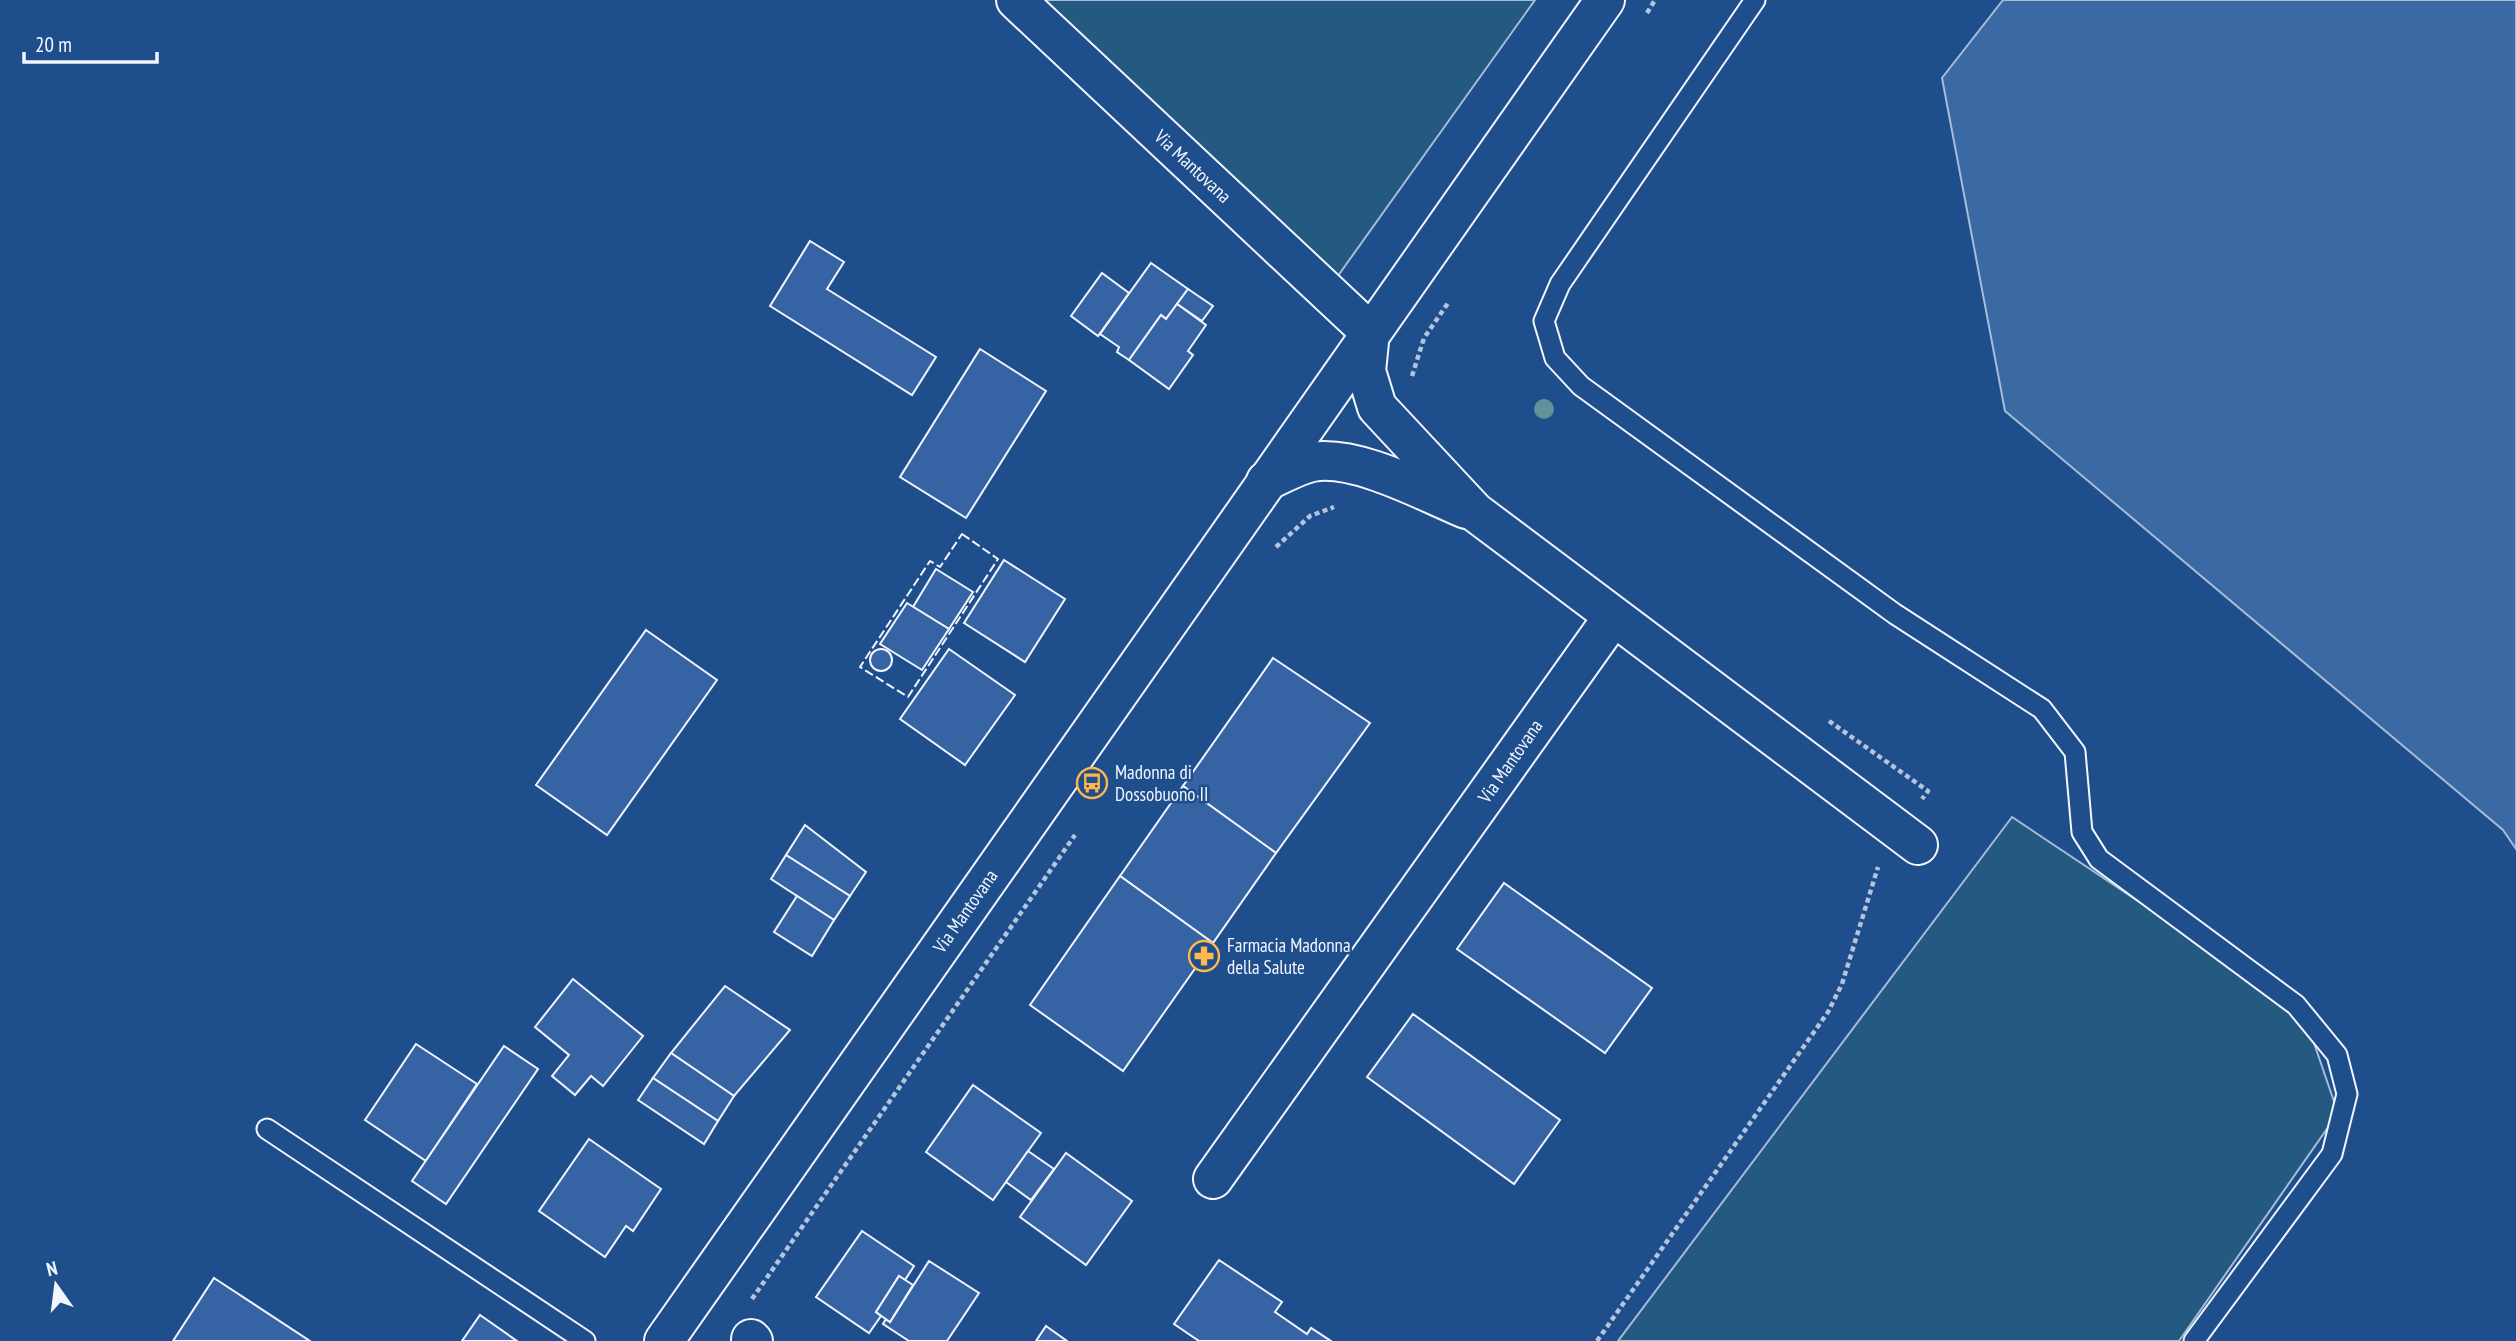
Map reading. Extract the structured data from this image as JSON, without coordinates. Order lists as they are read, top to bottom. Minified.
{"streets":{"street":["Via Mantovana"]},"places":{"bus stop":["Madonna di Dossobuono II"],"pharmacy":["Farmacia Madonna della Salute"]},"scale_bar":"20 m","north":"top"}
